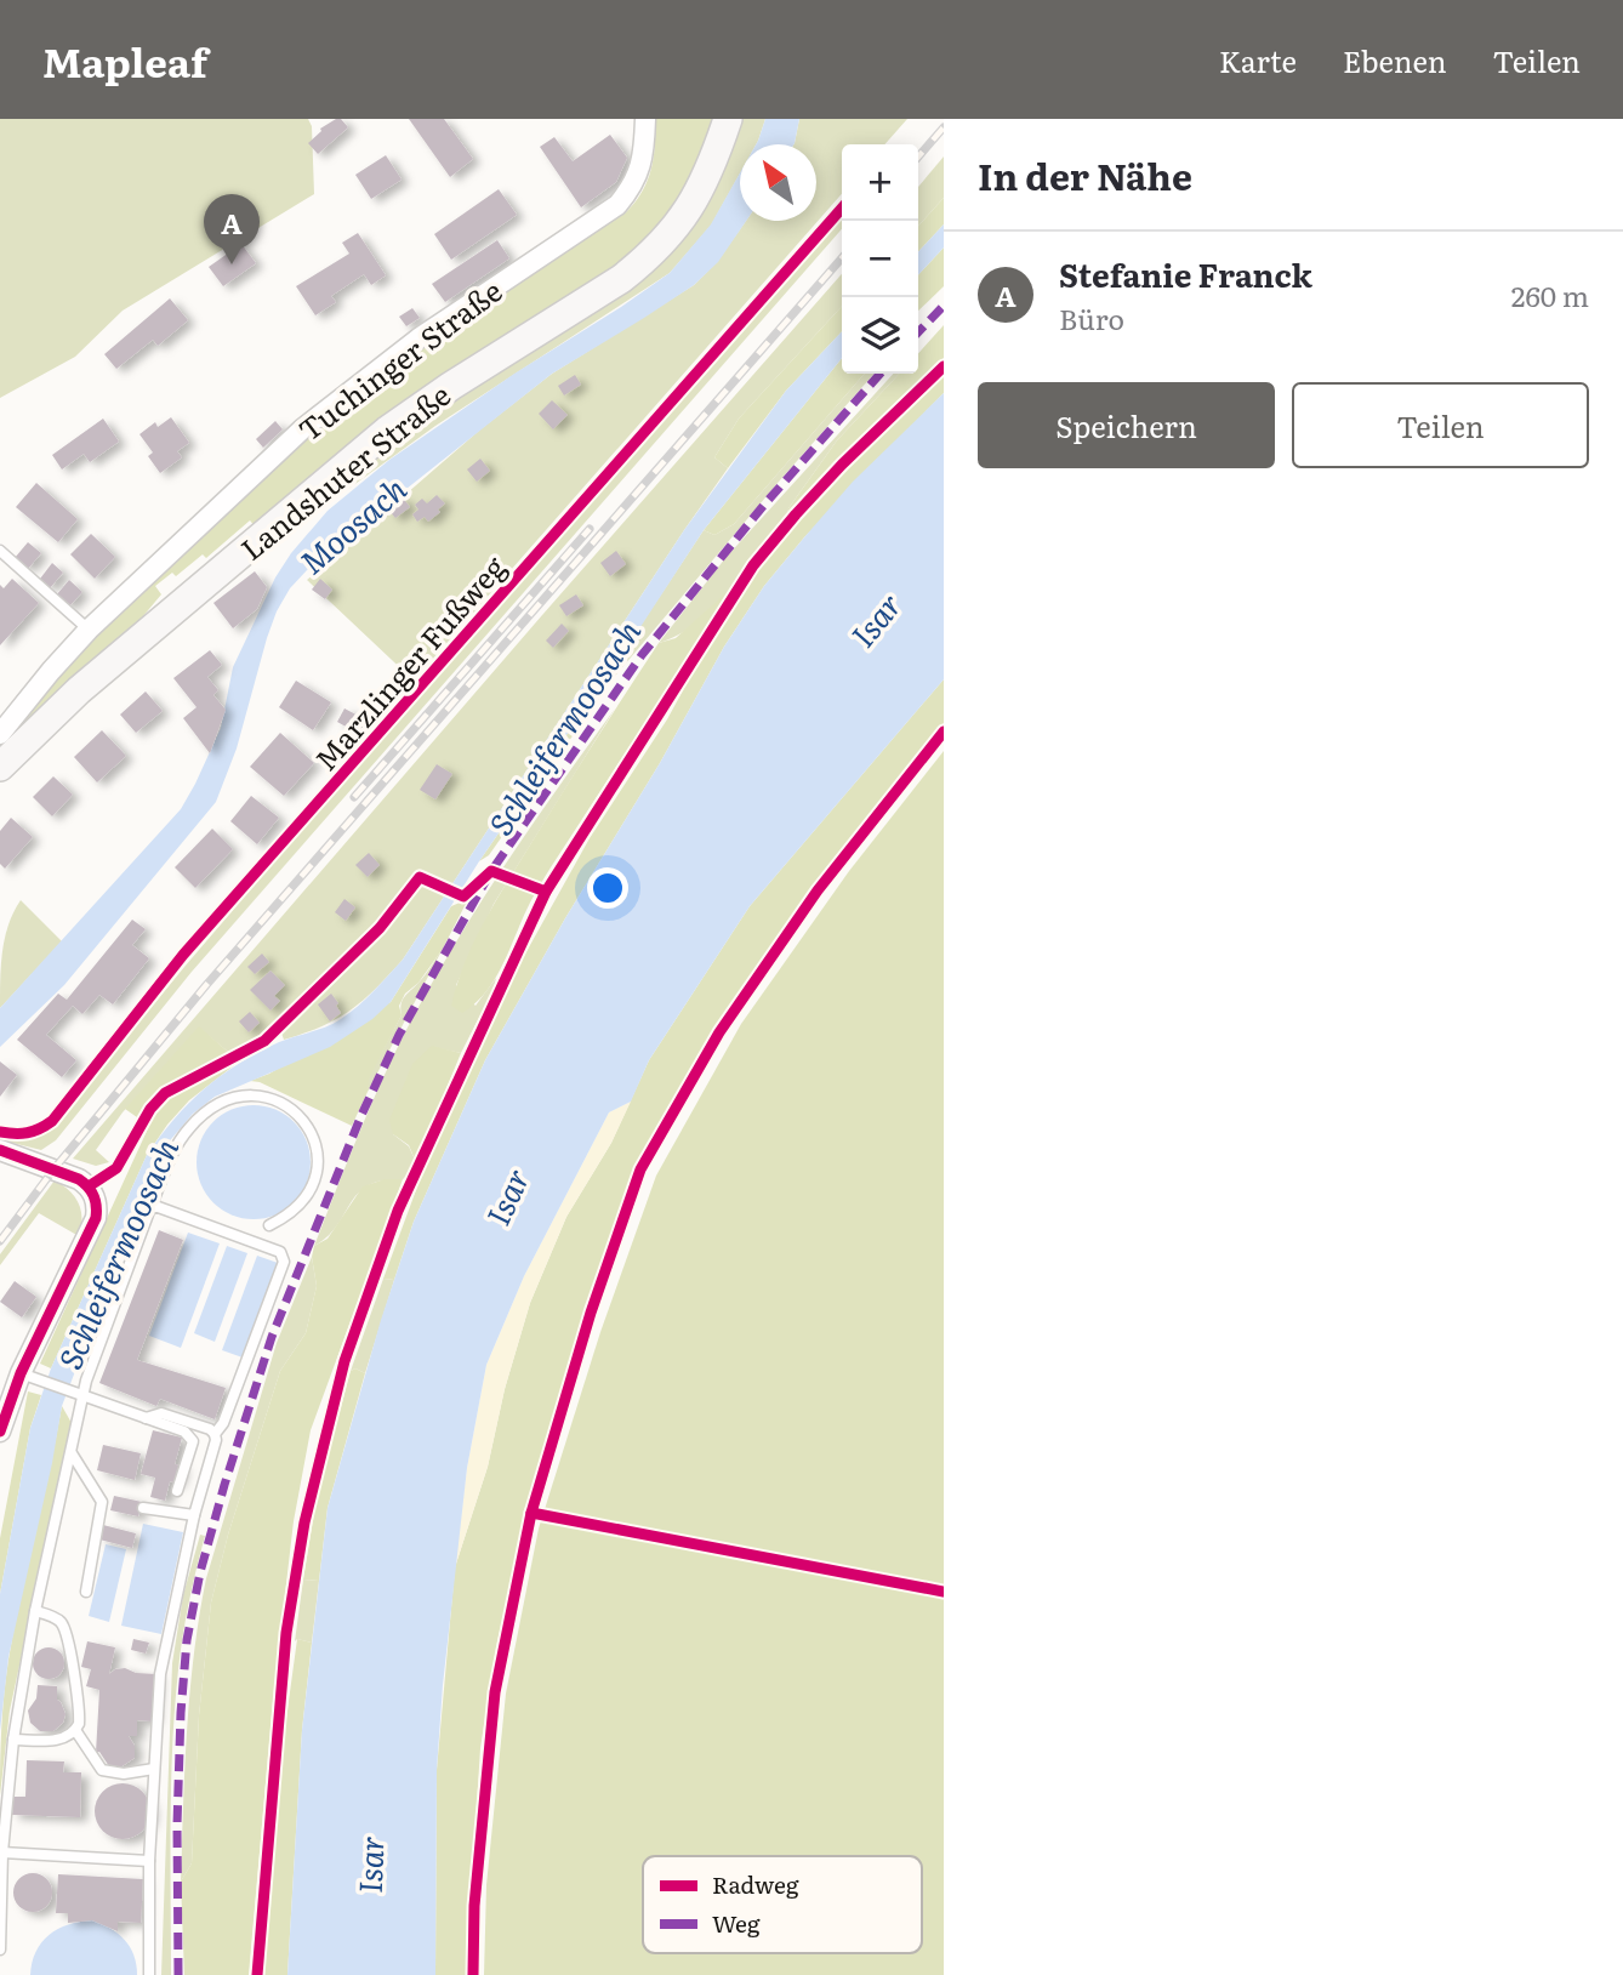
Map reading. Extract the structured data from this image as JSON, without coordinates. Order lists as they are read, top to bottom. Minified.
{"streets":{"main road":["Landshuter Straße"],"street":["Tuchinger Straße"],"cycle path":["Marzlinger Fußweg"]},"water":["Moosach","Isar","Schleifermoosach"],"legend":["Radweg","Weg"],"north":"top left","page":{"header":"Mapleaf","nav":["Karte","Ebenen","Teilen"],"heading":"In der Nähe","map_buttons":["+","−"],"pins":"A","list":[{"mark":"A","name":"Stefanie Franck","note":"Büro","value":"260 m"}],"buttons":["Speichern","Teilen"]}}
